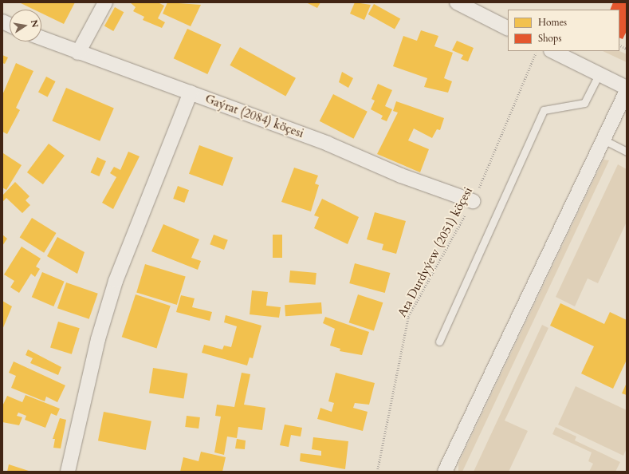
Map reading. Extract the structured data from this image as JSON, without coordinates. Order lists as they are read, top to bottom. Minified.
{"streets":{"street":["Gaýrat (2084) köçesi"],"path":["Ata Durdyýew (2051) köçesi"]},"crossings":[["Gaýrat (2084) köçesi","Ata Durdyýew (2051) köçesi"]],"legend":["Homes","Shops"],"north":"right"}
